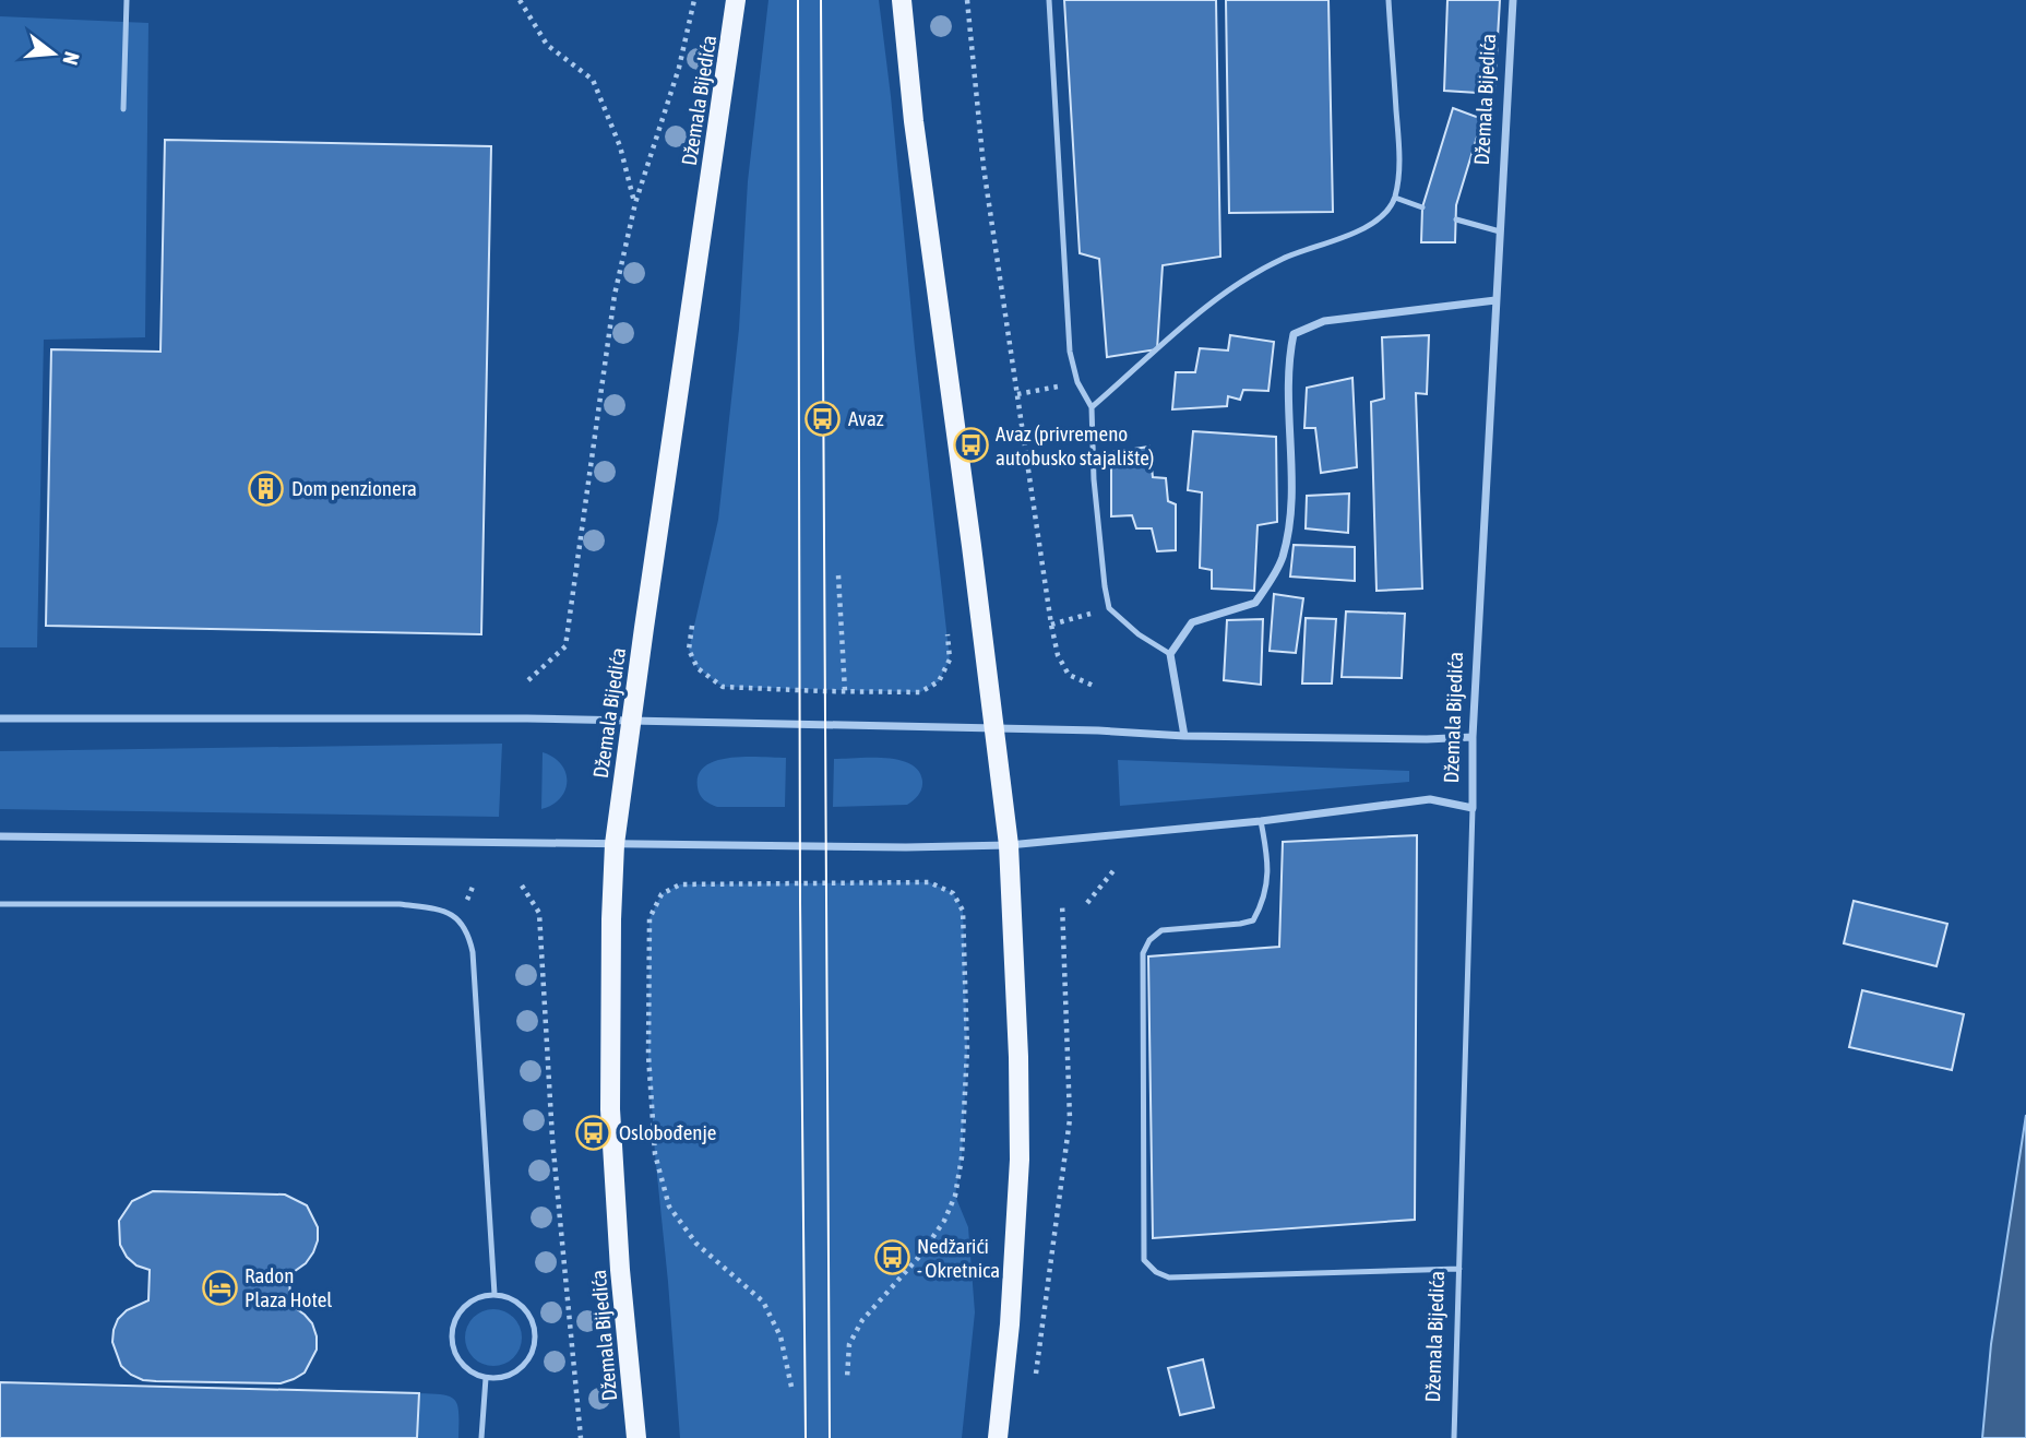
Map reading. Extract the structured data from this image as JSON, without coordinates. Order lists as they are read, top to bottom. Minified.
{"streets":{"main road":["Džemala Bijedića"]},"places":{"bus stop":["Avaz","Avaz (privremeno autobusko stajalište)","Oslobođenje","Nedžarići - Okretnica"],"building":["Dom penzionera"],"hotel":["Radon Plaza Hotel"]},"north":"right"}
